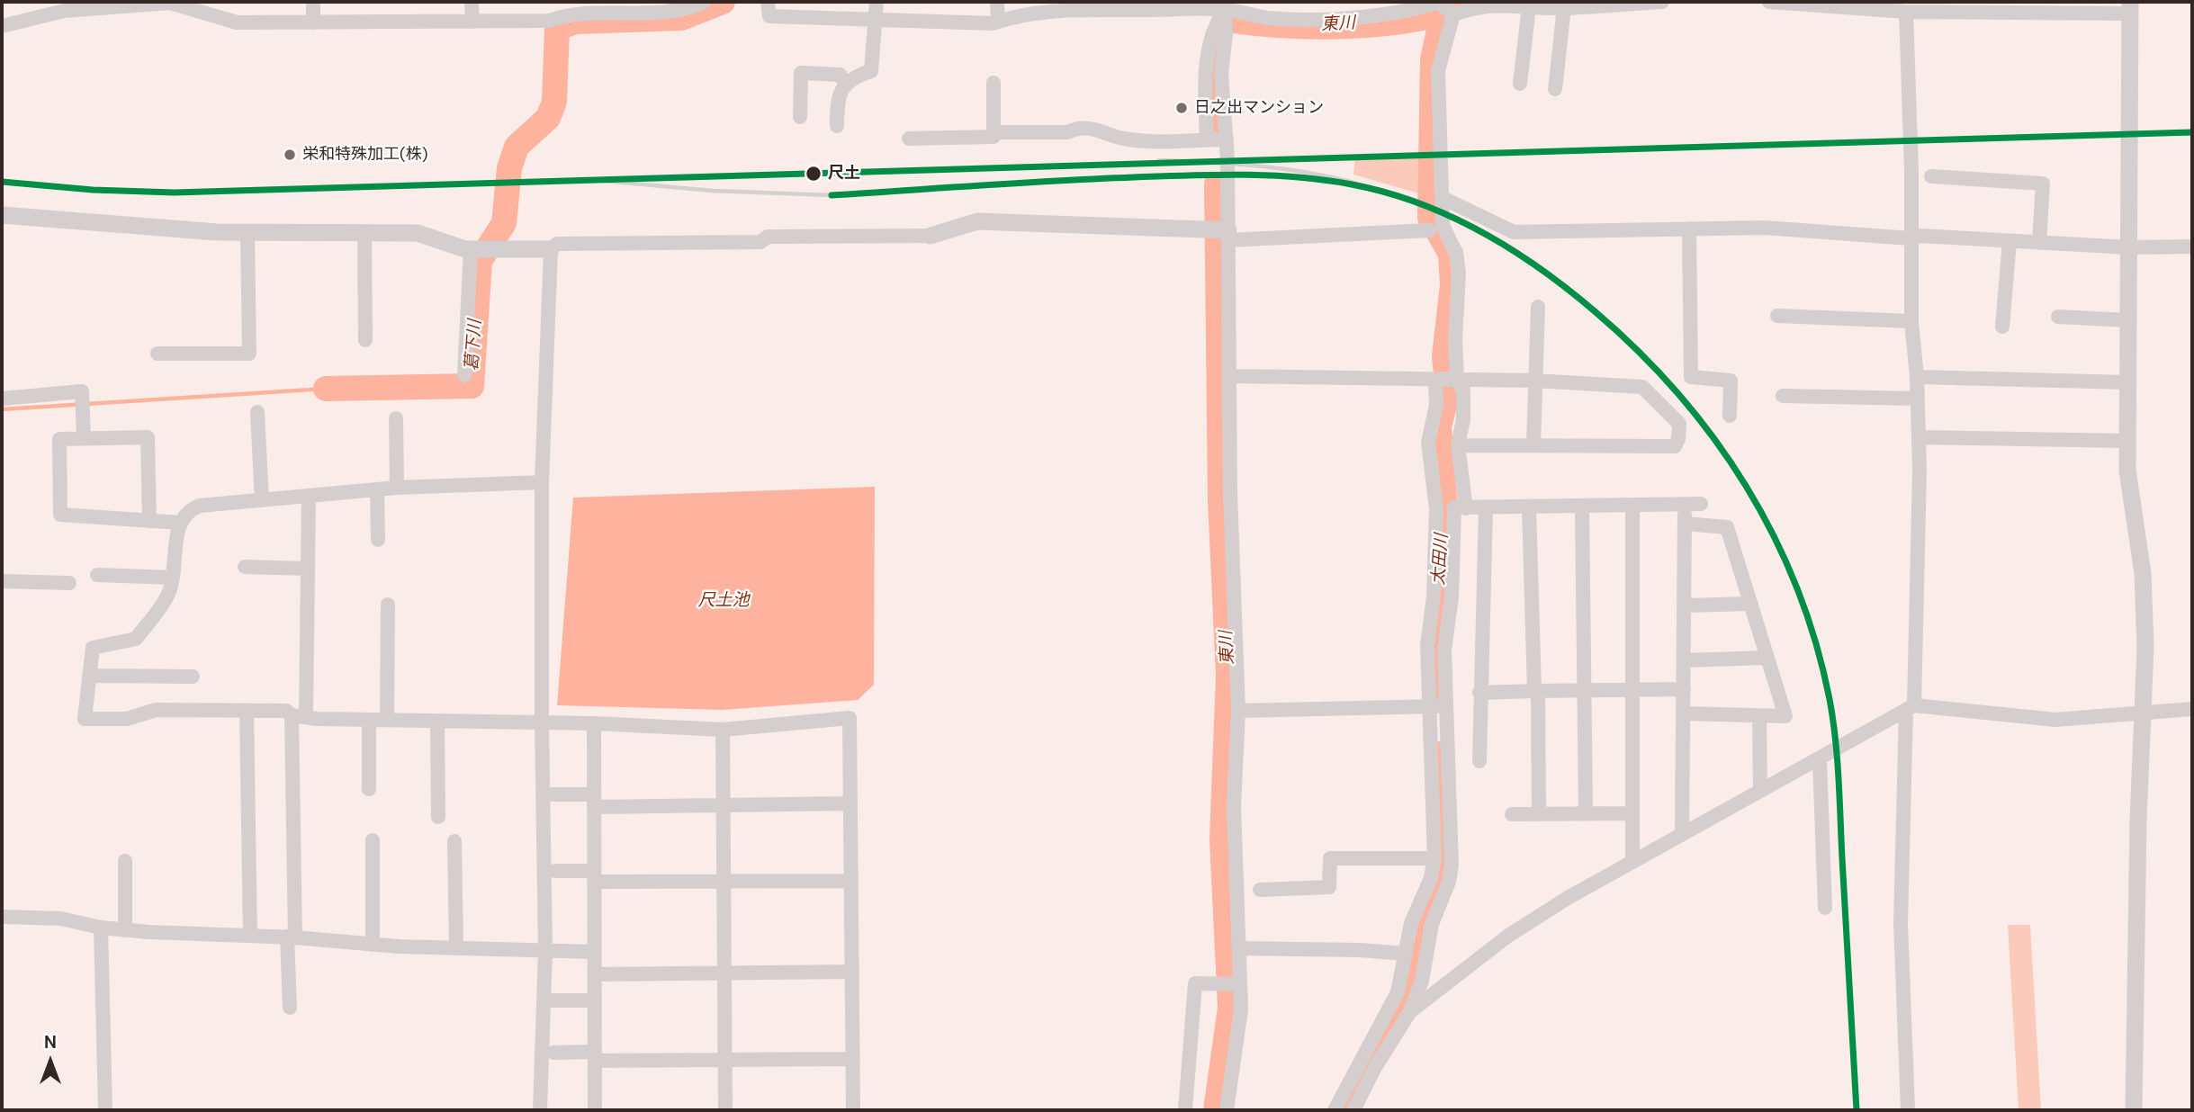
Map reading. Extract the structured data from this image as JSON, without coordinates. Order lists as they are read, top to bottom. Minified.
{"water":["東川","葛下川","太田川","尺土池"],"places":["日之出マンション","栄和特殊加工(株)","尺土"],"north":"top"}
